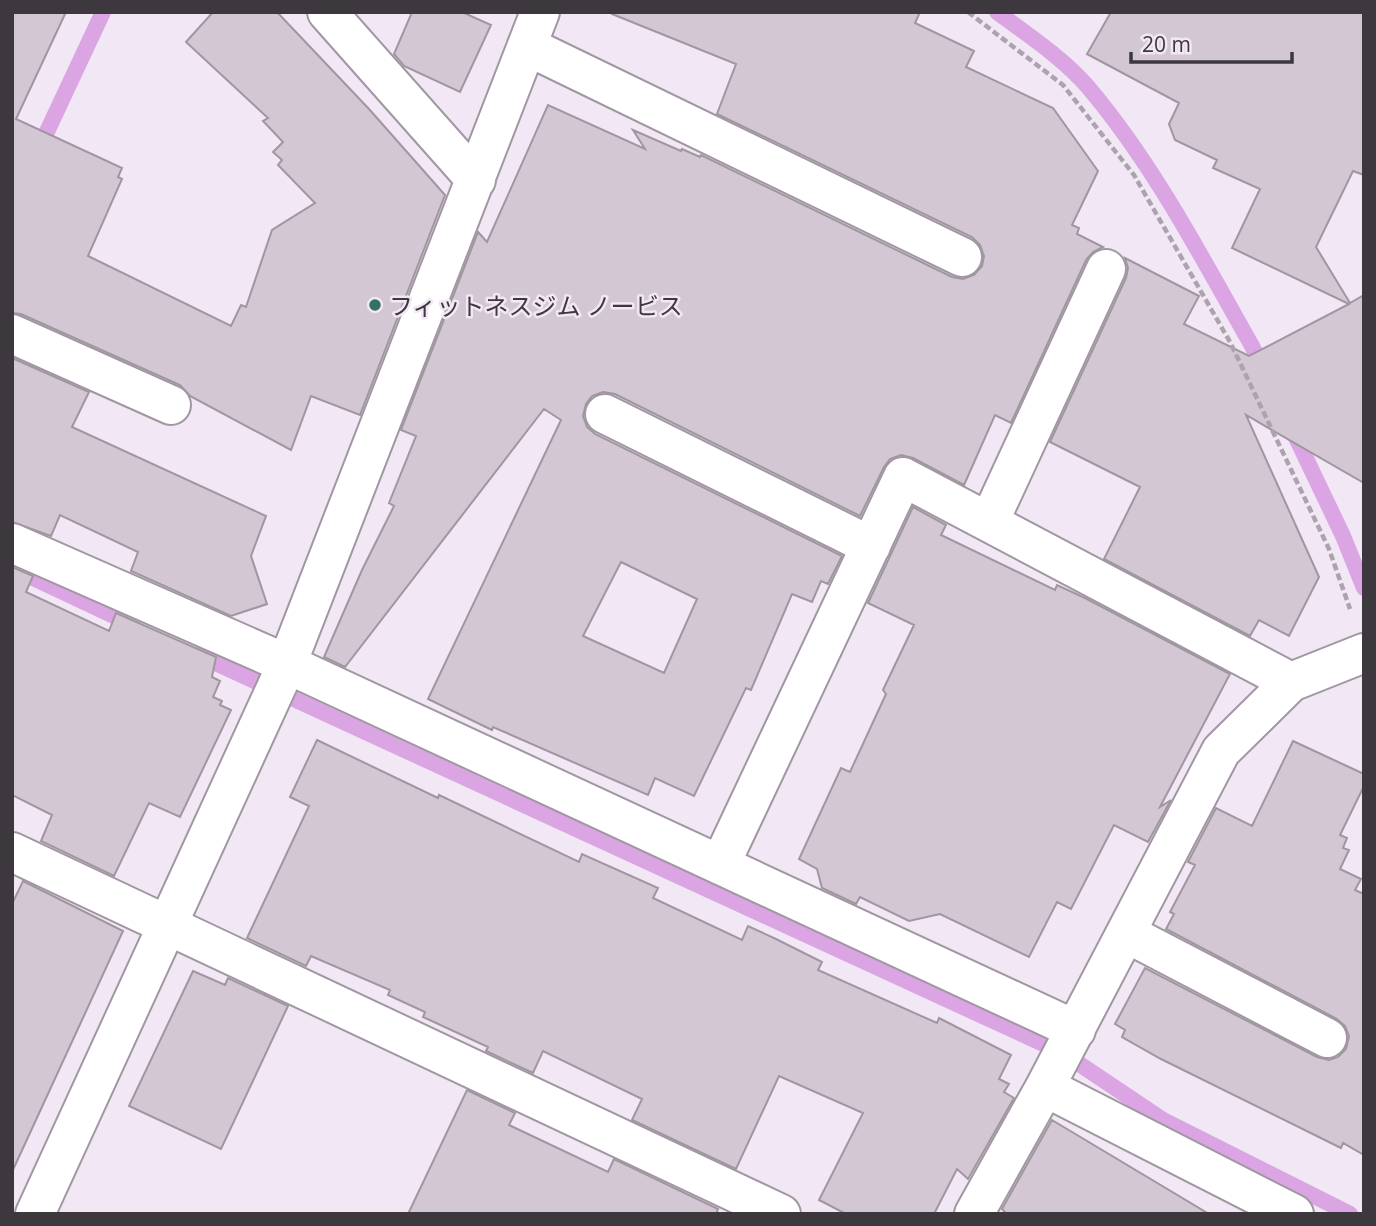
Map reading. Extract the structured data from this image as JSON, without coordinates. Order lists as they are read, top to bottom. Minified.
{"places":["フィットネスジム ノービス"],"scale_bar":"20 m"}
